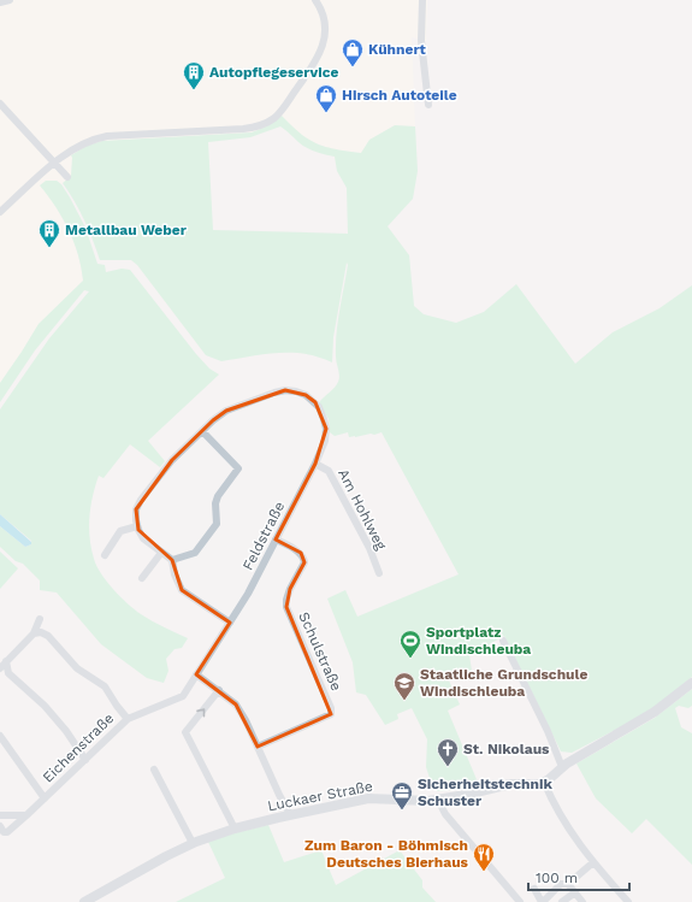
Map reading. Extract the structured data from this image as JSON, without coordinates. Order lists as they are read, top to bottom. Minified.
{"streets":{"street":["Am Hohlweg","Feldstraße","Schulstraße","Eichenstraße","Luckaer Straße"]},"crossings":[["Am Hohlweg","Feldstraße"],["Feldstraße","Schulstraße"],["Feldstraße","Eichenstraße"]],"places":{"shop":["Kühnert","Hirsch Autoteile"],"building":["Autopflegeservice","Metallbau Weber"],"sports":["Sportplatz Windischleuba"],"school or university":["Staatliche Grundschule Windischleuba"],"church":["St. Nikolaus"],"office":["Sicherheitstechnik Schuster"],"restaurant":["Zum Baron - Böhmisch Deutsches Bierhaus"]},"scale_bar":"100 m"}
